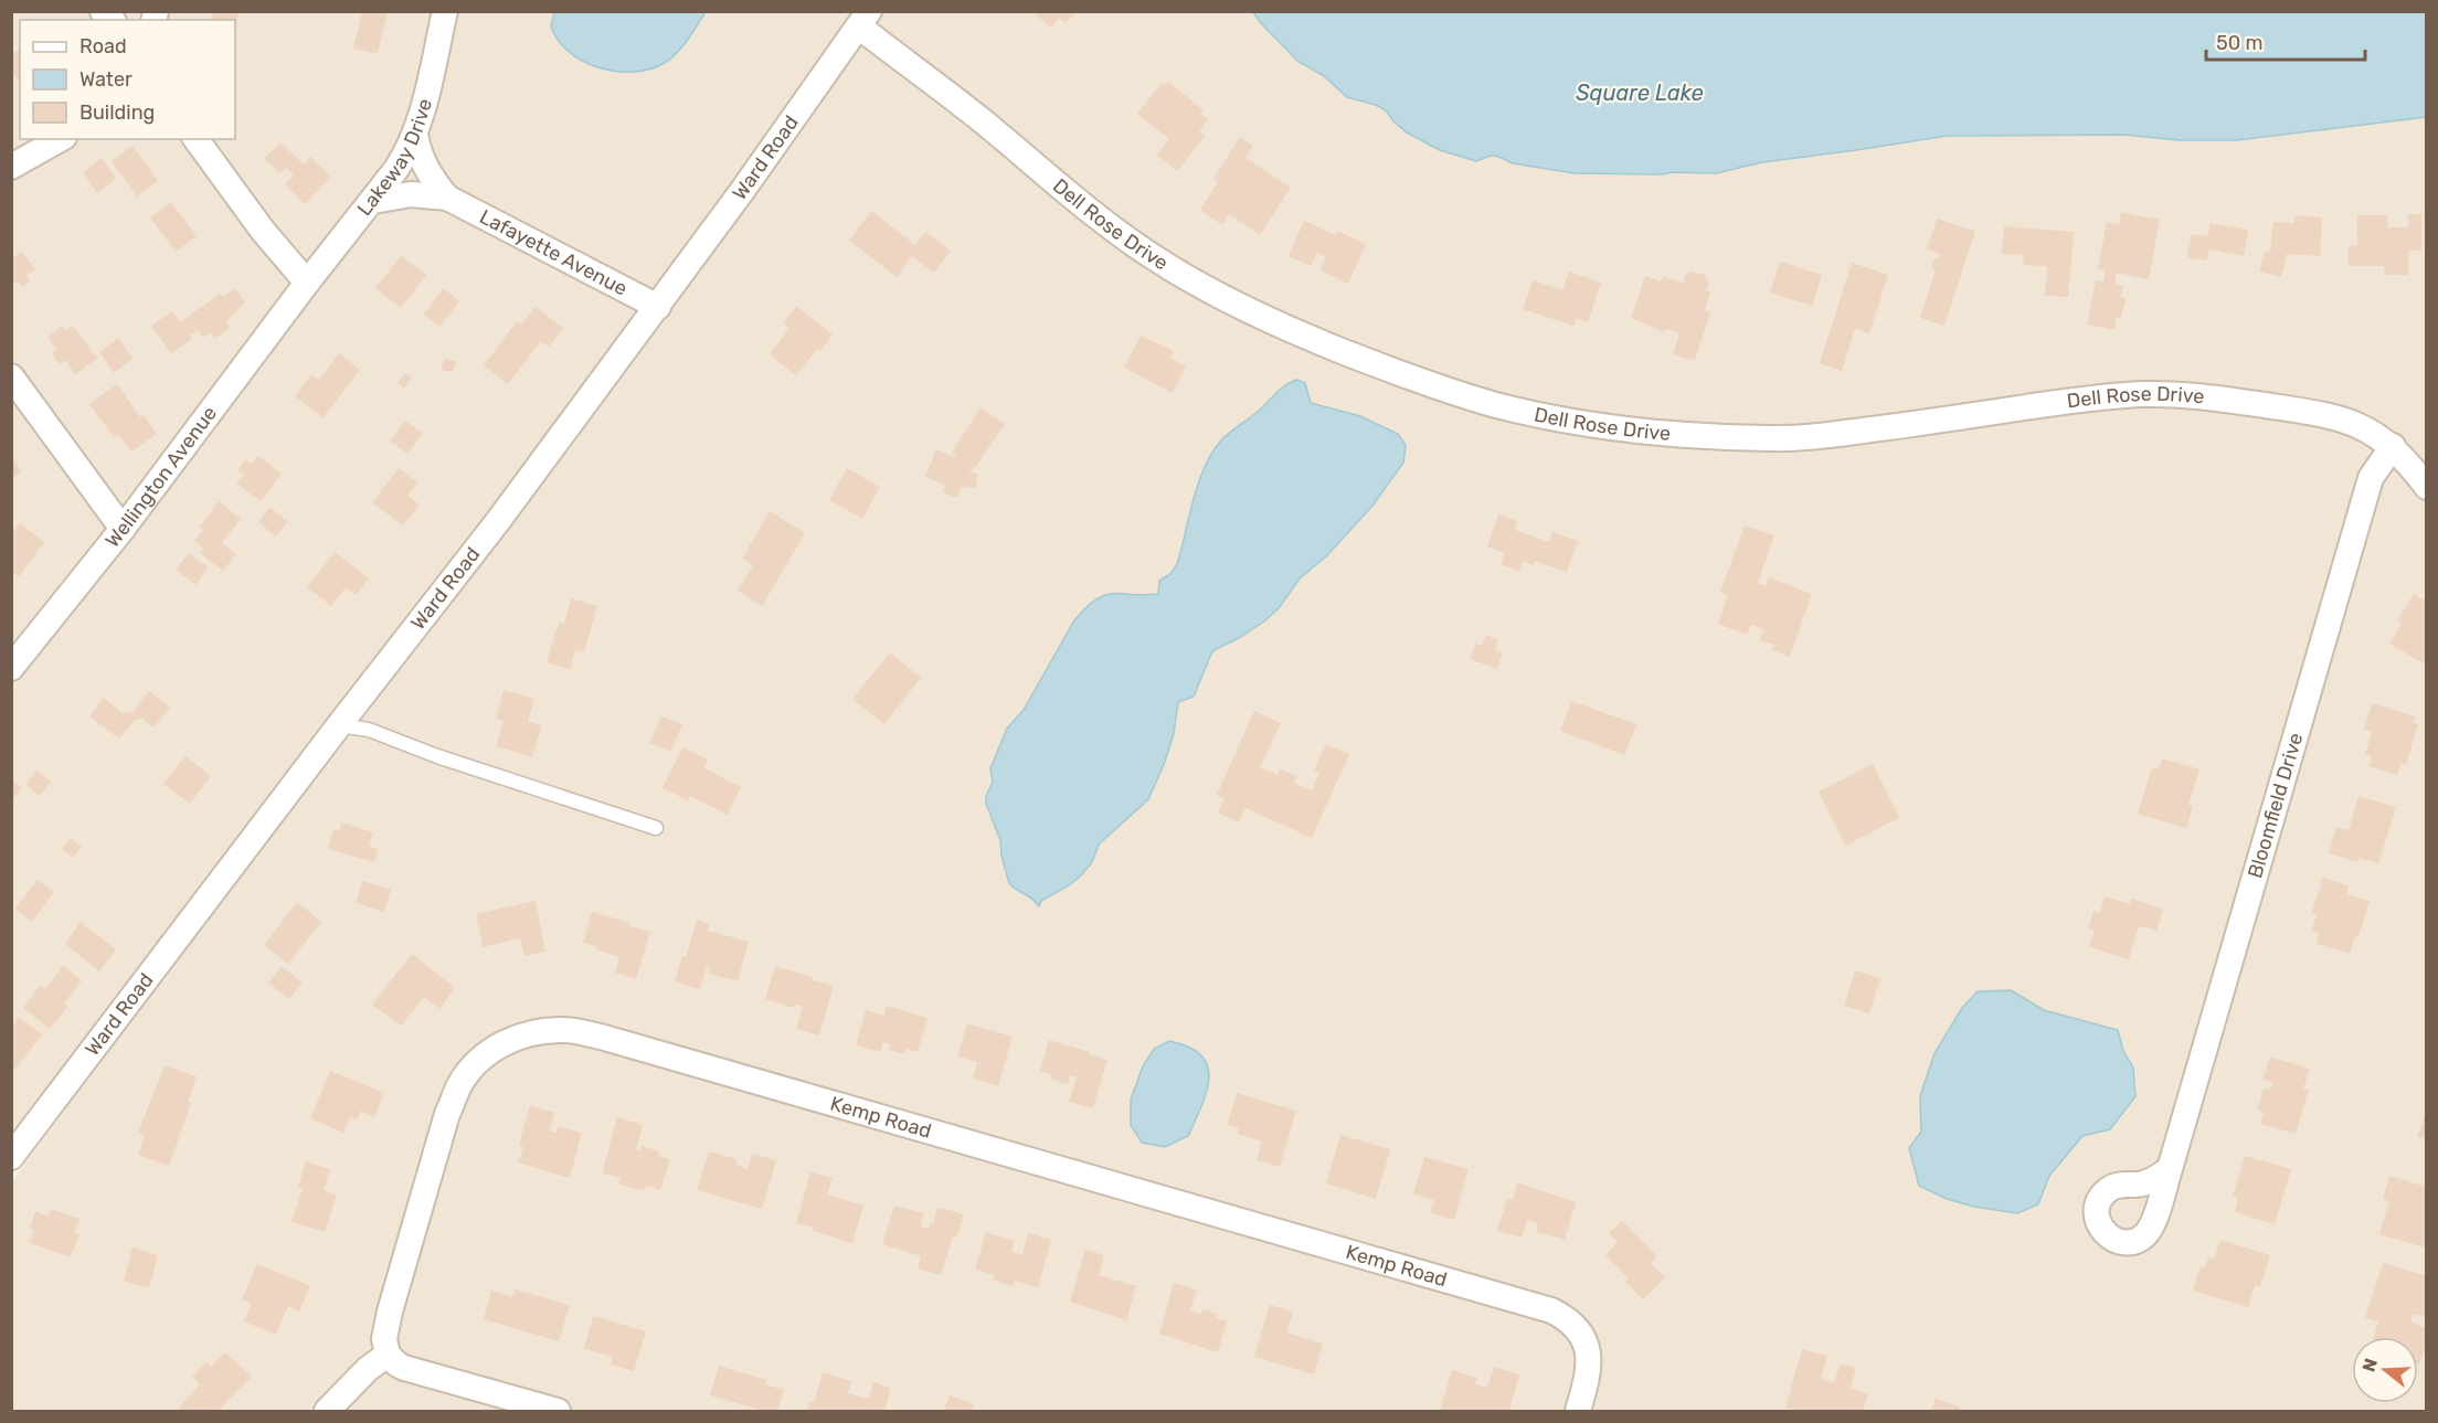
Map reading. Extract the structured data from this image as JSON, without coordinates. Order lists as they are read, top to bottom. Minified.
{"streets":{"street":["Lakeway Drive","Ward Road","Dell Rose Drive","Lafayette Avenue","Wellington Avenue","Bloomfield Drive","Kemp Road"]},"crossings":[["Lakeway Drive","Lafayette Avenue"],["Lakeway Drive","Wellington Avenue"],["Ward Road","Dell Rose Drive"],["Ward Road","Lafayette Avenue"],["Dell Rose Drive","Bloomfield Drive"]],"water":["Square Lake"],"legend":["Road","Water","Building"],"scale_bar":"50 m","north":"left"}
